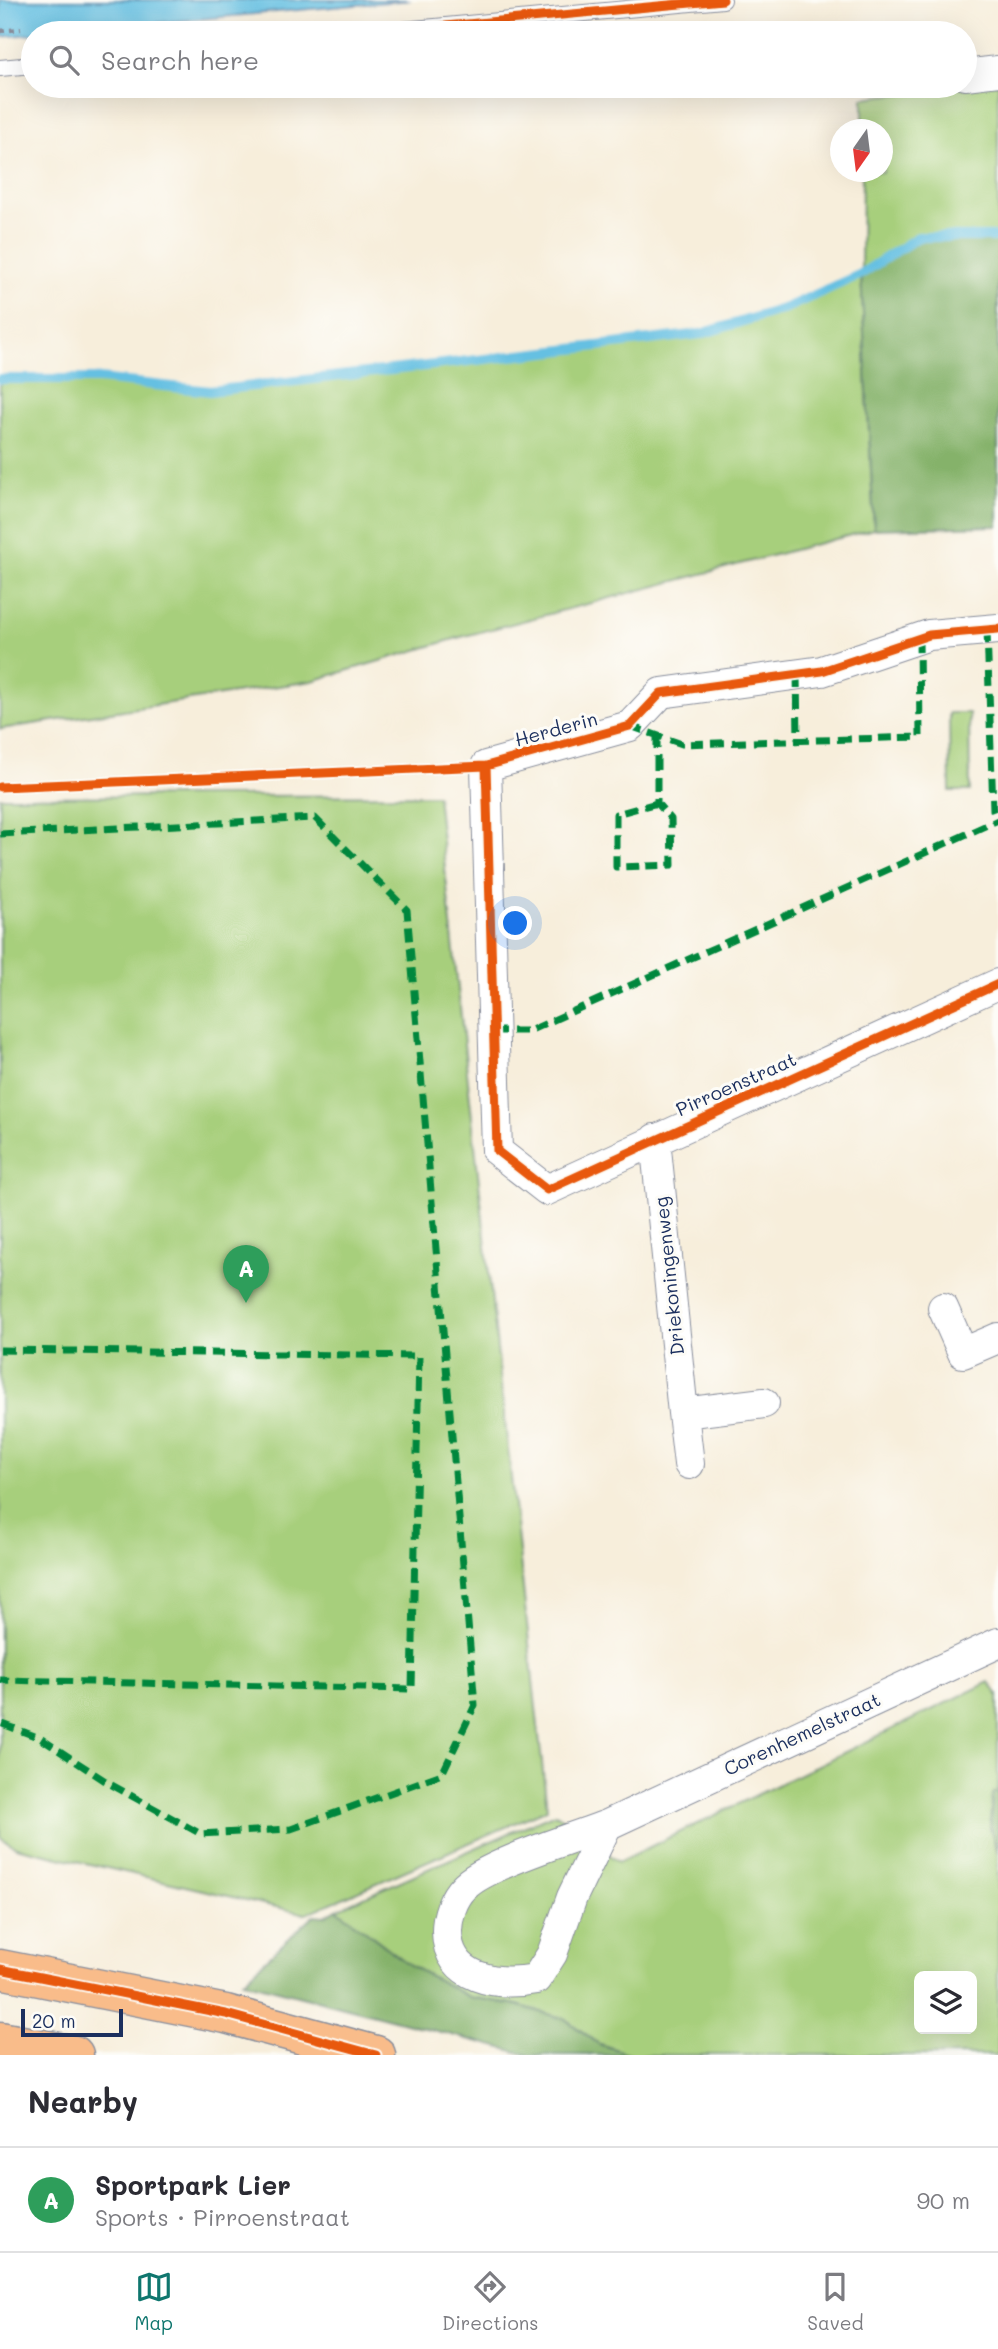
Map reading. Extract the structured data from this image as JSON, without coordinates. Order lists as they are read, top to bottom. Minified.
{"streets":{"street":["Herderin","Pirroenstraat","Driekoningenweg","Corenhemelstraat"]},"crossings":[["Herderin","Pirroenstraat"],["Pirroenstraat","Driekoningenweg"]],"scale_bar":"20 m","north":"bottom","page":{"search":"Search here","pins":"A","scale":"20 m","heading":"Nearby","list":[{"mark":"A","name":"Sportpark Lier","note":"Sports · Pirroenstraat","value":"90 m"}],"nav":["Map","Directions","Saved"]}}
